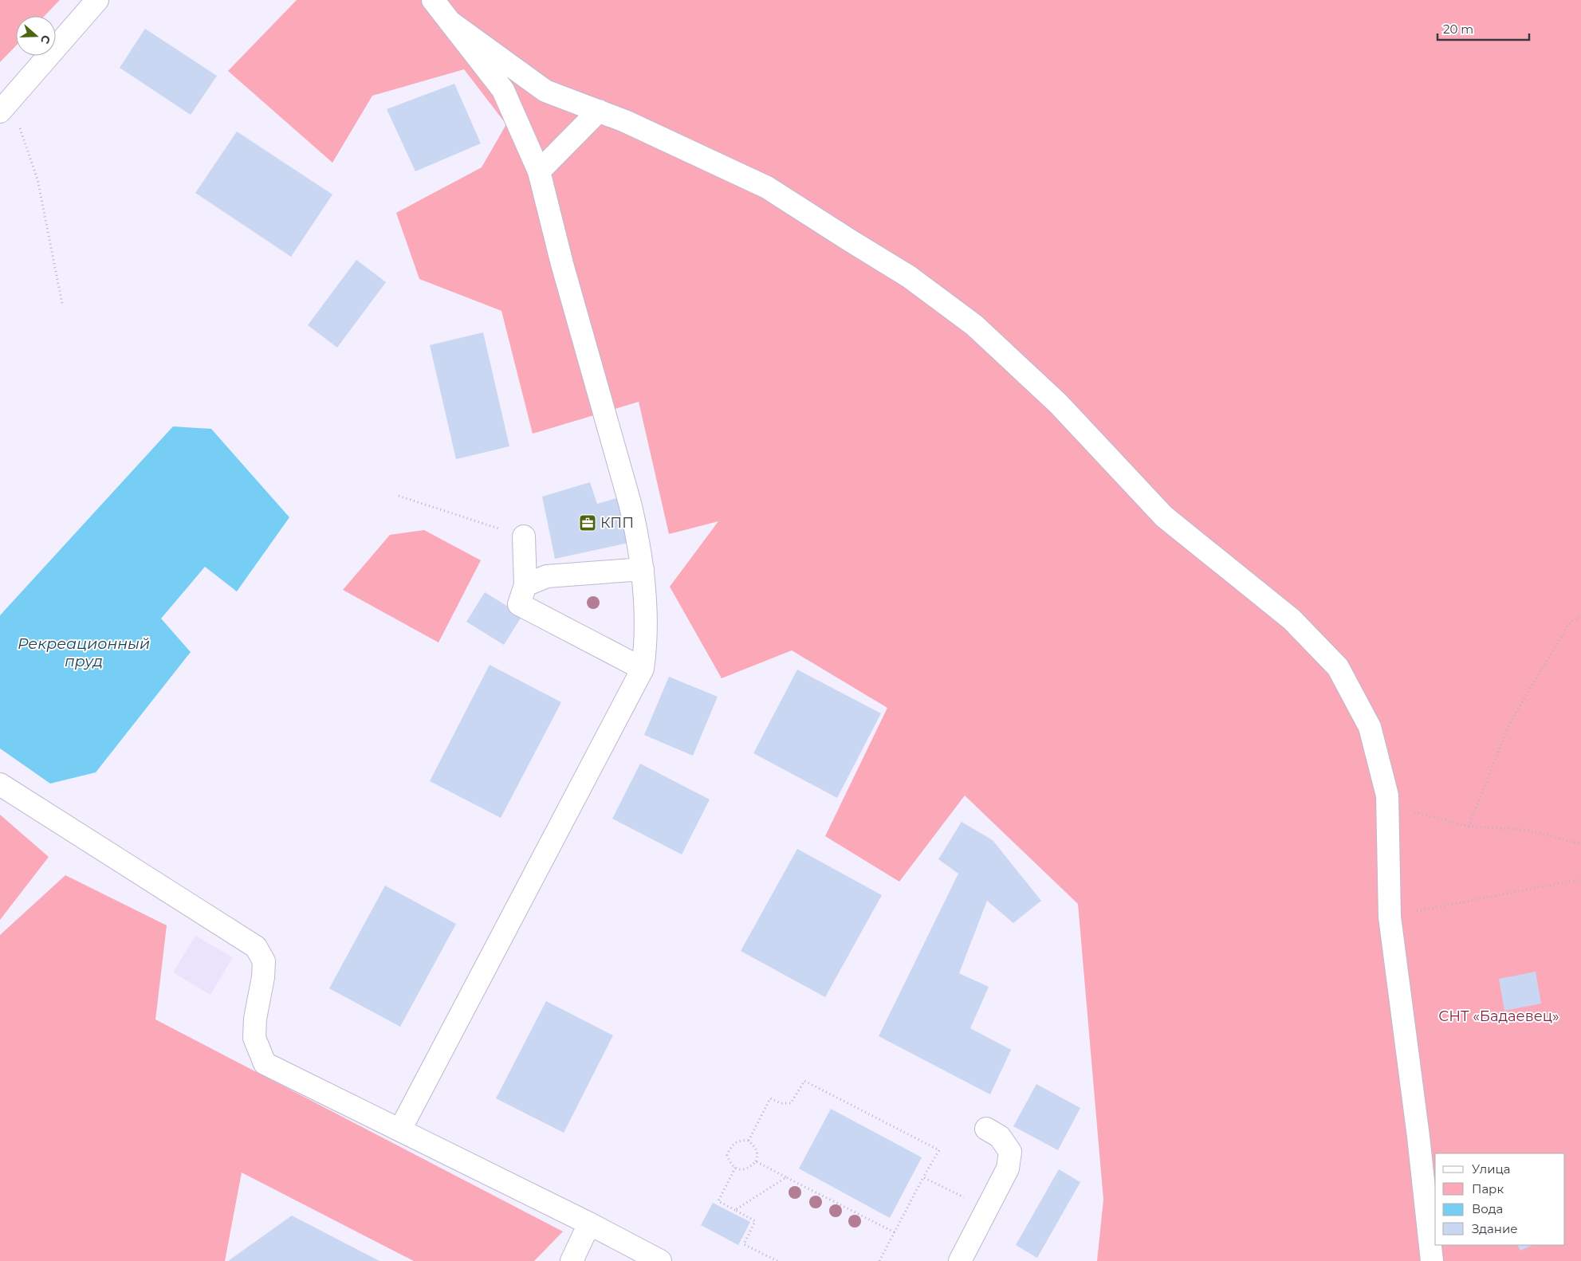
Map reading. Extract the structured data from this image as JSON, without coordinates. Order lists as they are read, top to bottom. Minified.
{"water":["Рекреационный пруд"],"parks":["СНТ «Бадаевец»"],"places":{"office":["КПП"]},"legend":["Улица","Парк","Вода","Здание"],"scale_bar":"20 m","north":"right"}
